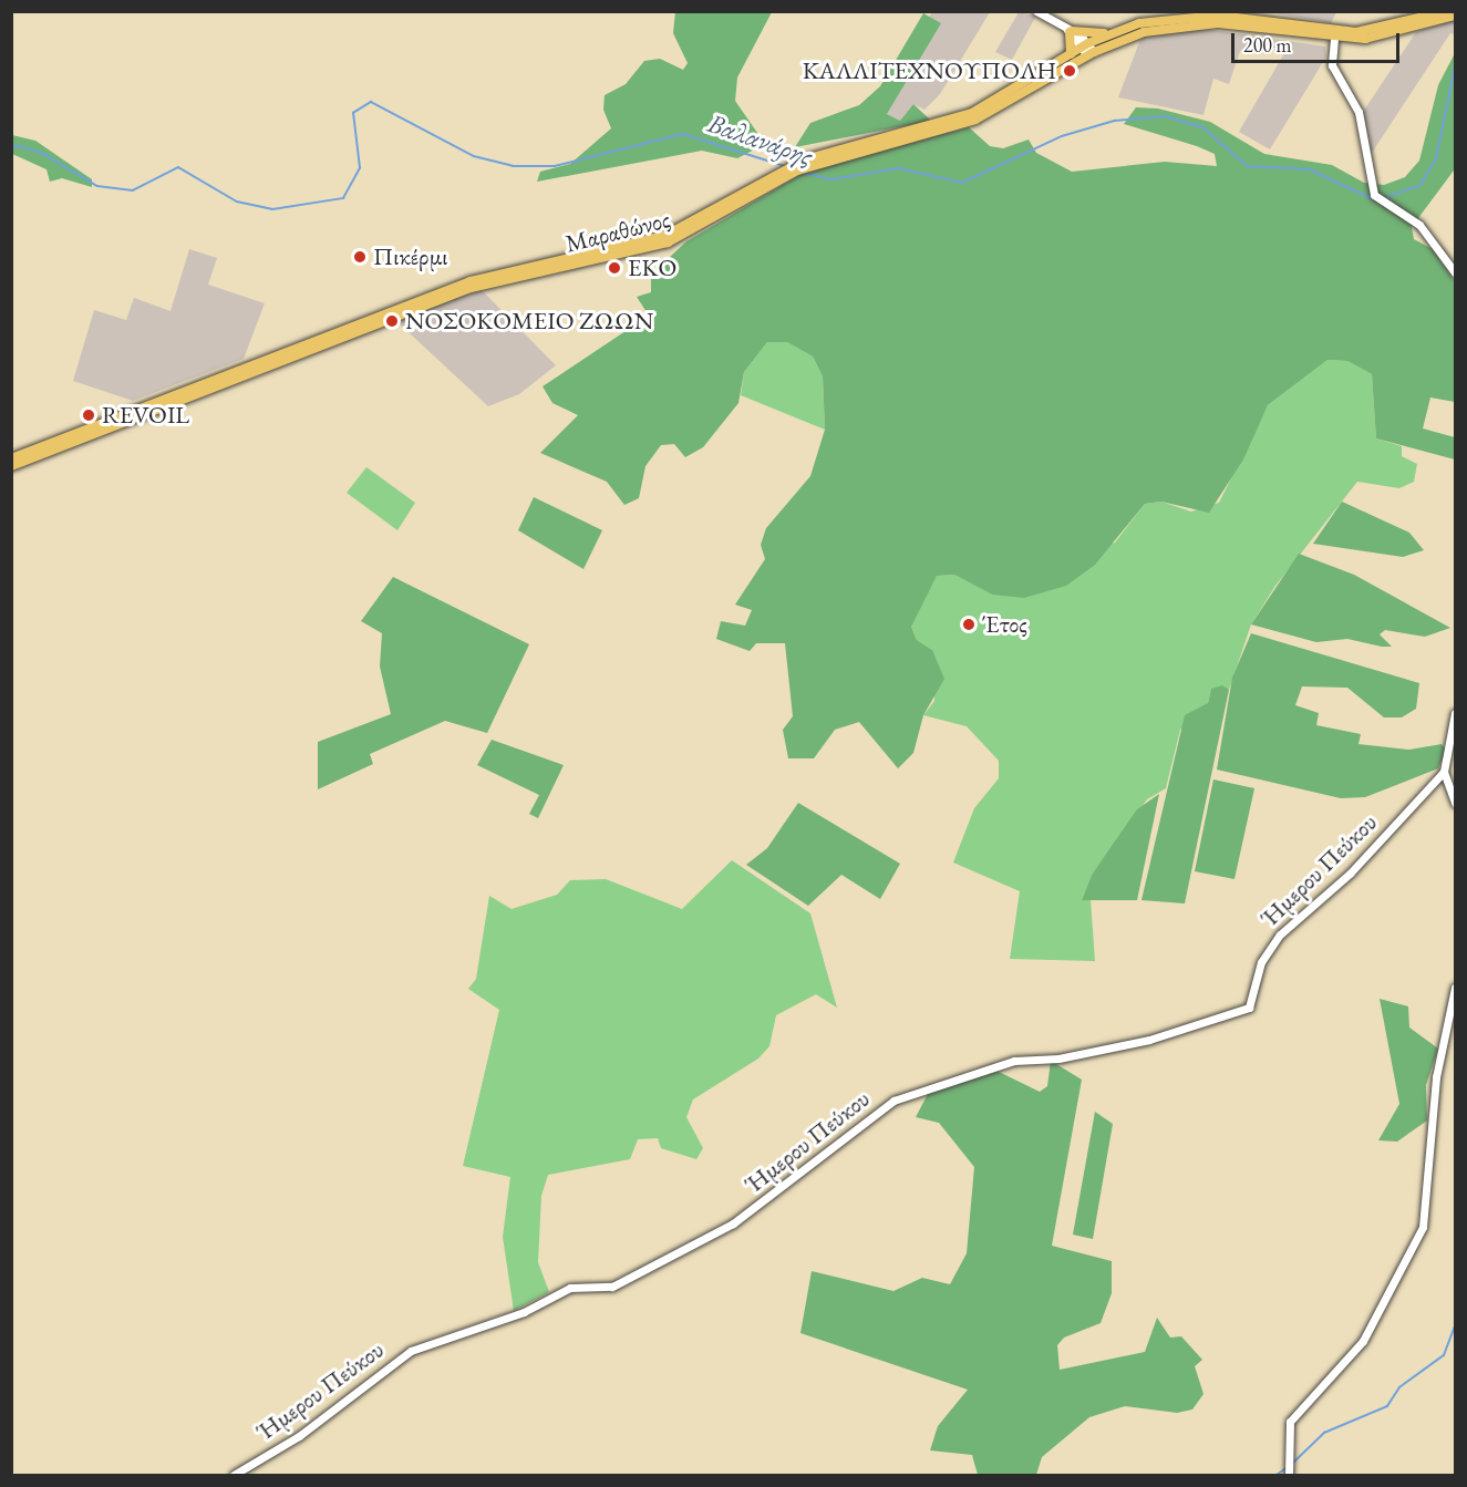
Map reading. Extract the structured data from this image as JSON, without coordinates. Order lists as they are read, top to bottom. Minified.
{"streets":{"main road":["Μαραθώνος"],"street":["Ήμερου Πεύκου"]},"water":["Βαλανάρης"],"places":["ΚΑΛΛΙΤΕΧΝΟΥΠΟΛΗ","Πικέρμι","EKO","ΝΟΣΟΚΟΜΕΙΟ ΖΩΩΝ","REVOIL","Έτος"],"scale_bar":"200 m"}
